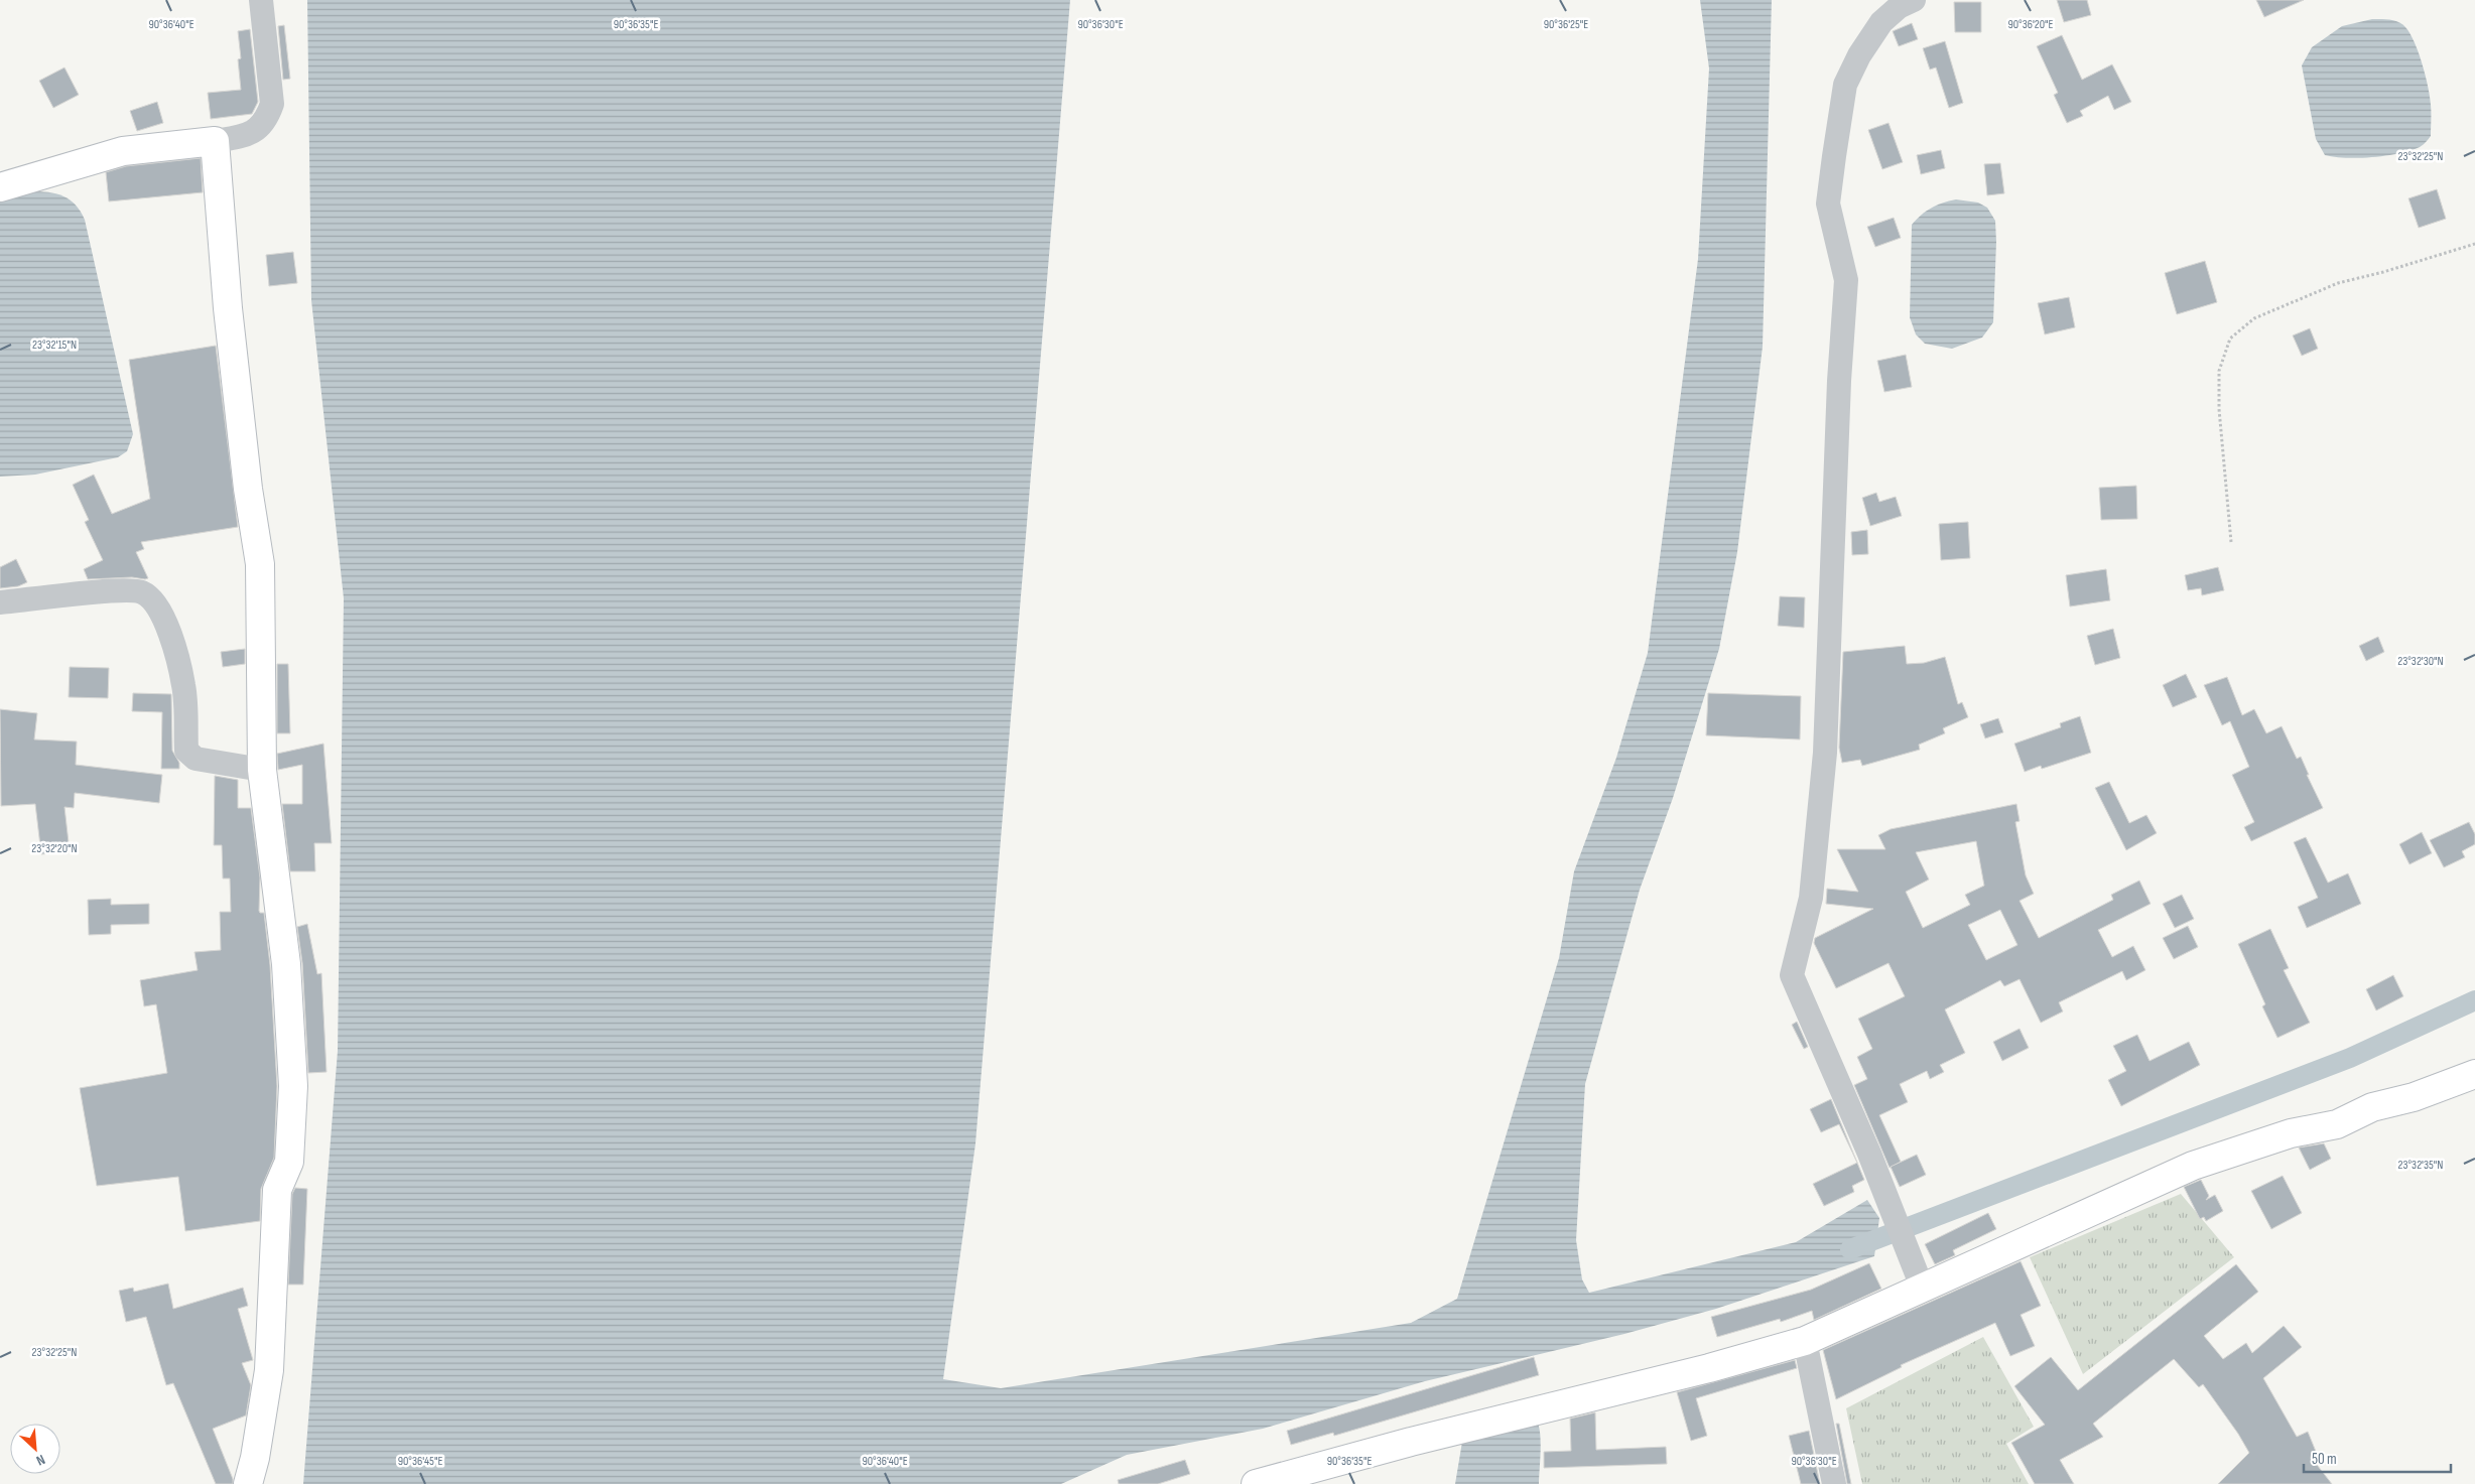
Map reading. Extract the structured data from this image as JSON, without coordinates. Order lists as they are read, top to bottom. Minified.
{"scale_bar":"50 m","north":"bottom right","coordinates":["90°36'40\"E","90°36'35\"E","90°36'30\"E","90°36'25\"E","90°36'20\"E","23°32'25\"N","23°32'15\"N","23°32'30\"N","23°32'20\"N","23°32'35\"N","90°36'45\"E"]}
